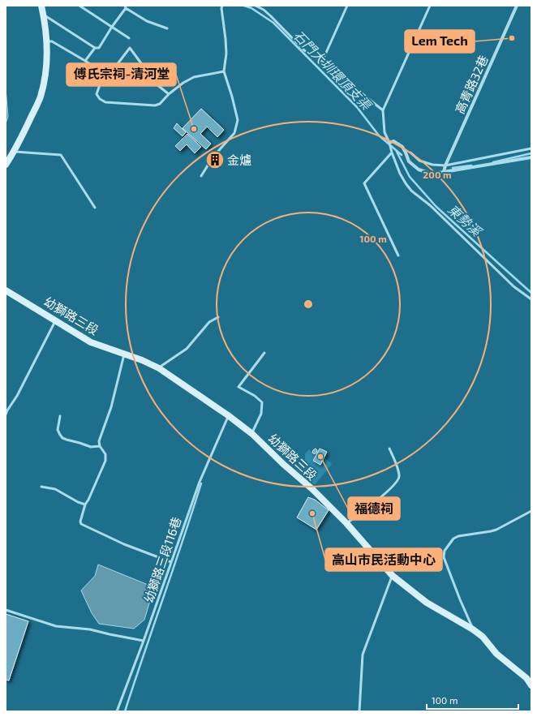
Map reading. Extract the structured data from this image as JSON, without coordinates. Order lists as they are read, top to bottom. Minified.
{"streets":{"street":["高青路32巷","幼獅路三段"],"lane":["幼獅路三段116巷"]},"crossings":[["幼獅路三段","幼獅路三段116巷"]],"water":["石門大圳環頂支渠","東勢溪"],"places":{"other":["Lem Tech","傅氏宗祠-清河堂","福德祠","高山市民活動中心"],"building":["金爐"]},"scale_bar":"100 m","rings":["200 m","100 m"]}
